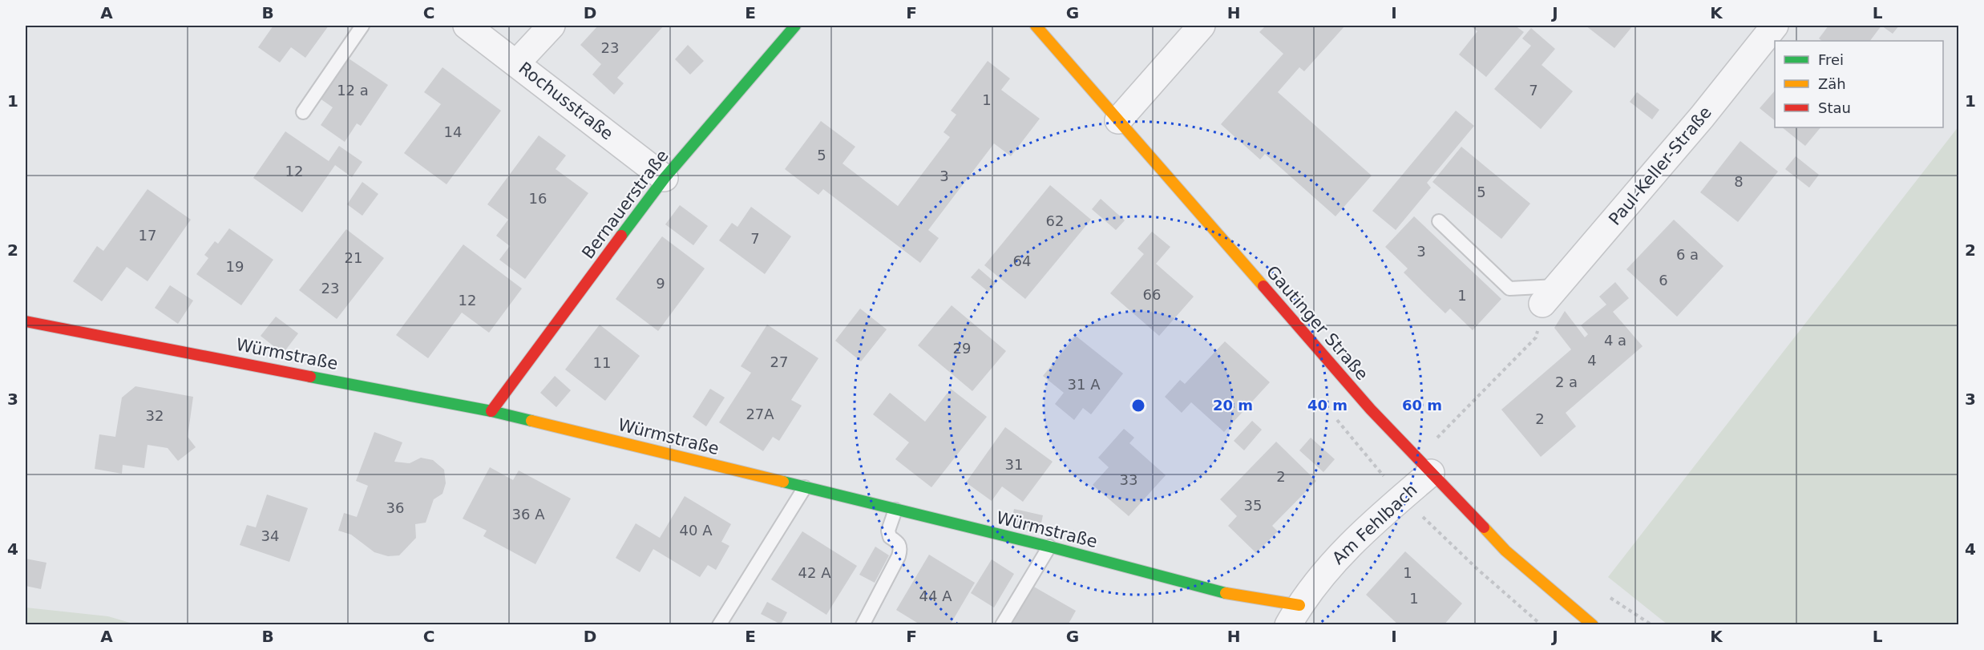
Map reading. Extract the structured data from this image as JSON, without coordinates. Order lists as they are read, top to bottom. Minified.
{"streets":{"street":["Rochusstraße","Paul-Keller-Straße","Bernauerstraße","Gautinger Straße","Würmstraße","Am Fehlbach"]},"crossings":[["Rochusstraße","Bernauerstraße"],["Bernauerstraße","Würmstraße"],["Gautinger Straße","Am Fehlbach"],["Würmstraße","Am Fehlbach"]],"house_numbers":["23","12 a","7","1","14","5","12","3","8","5","16","62","17","7","3","6 a","21","64","19","6","9","23","66","1","12","4 a","29","4","27","11","2 a","31 A","27A","32","2","31","2","33","35","36","36 A","40 A","34","42 A","1","44 A","1"],"legend":["Frei","Zäh","Stau"],"grid":{"columns":["A","B","C","D","E","F","G","H","I","J","K","L"],"rows":["1","2","3","4"]},"rings":["20 m","40 m","60 m"]}
